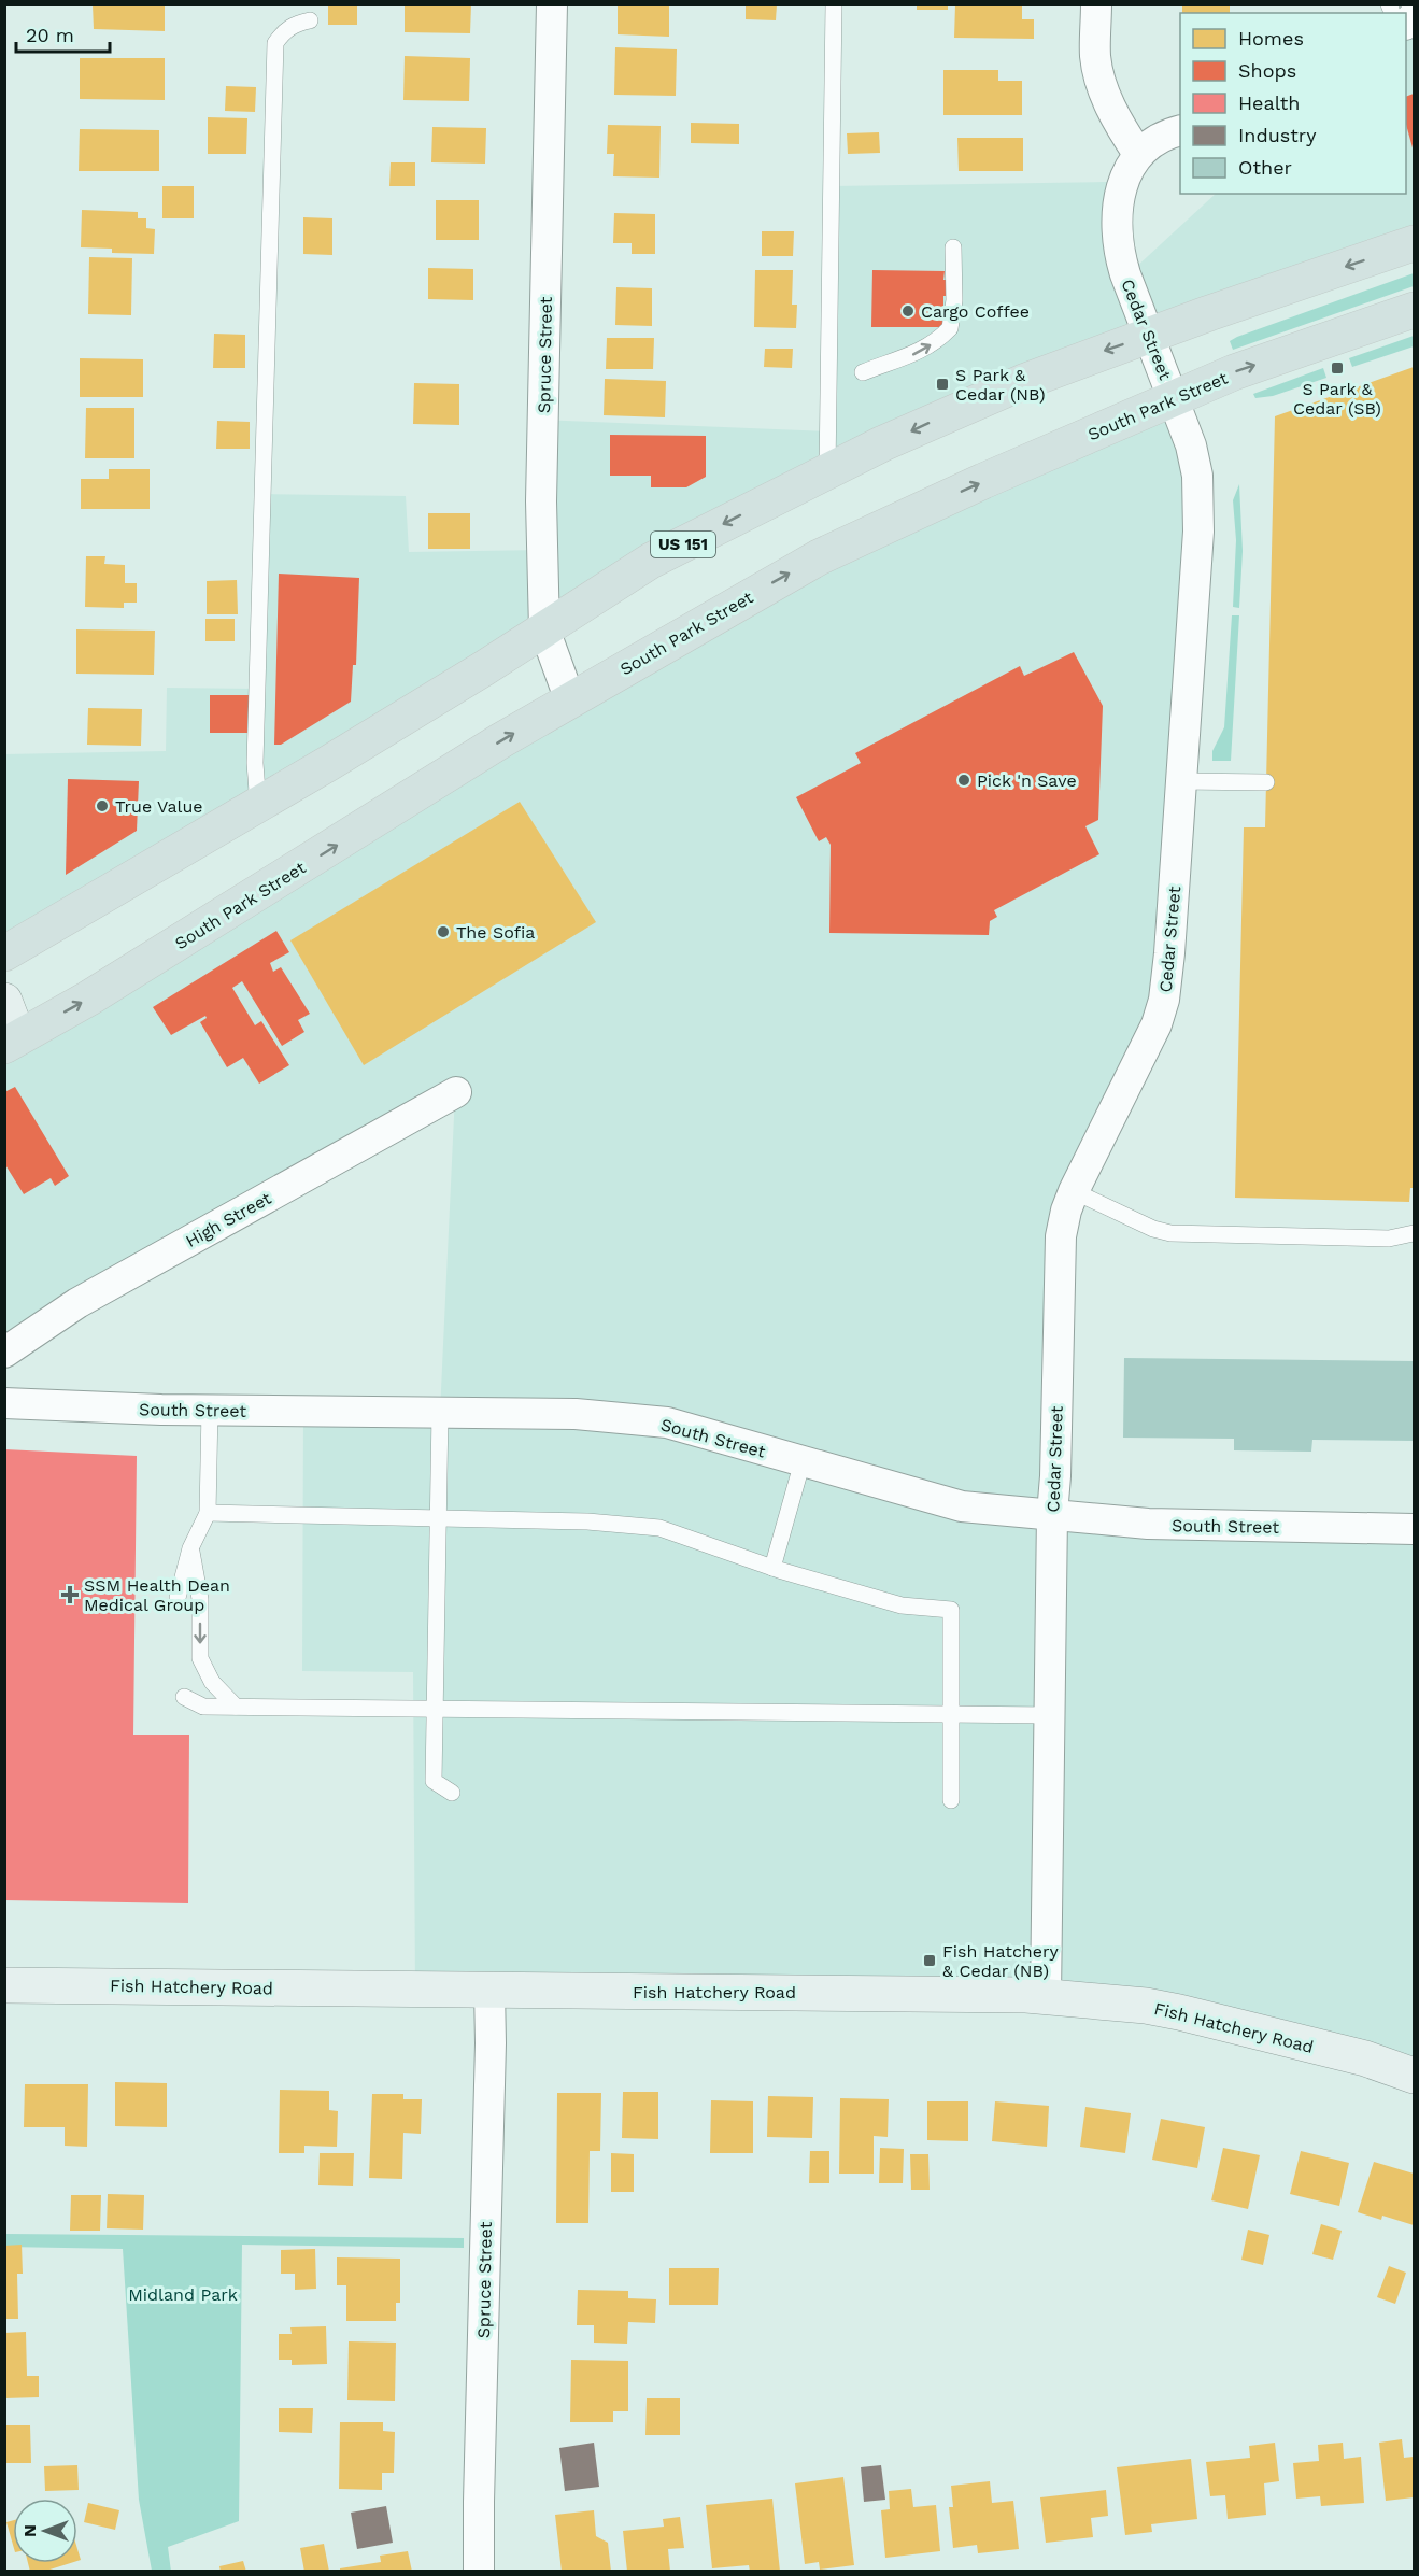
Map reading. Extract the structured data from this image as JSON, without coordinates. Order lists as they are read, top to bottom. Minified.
{"streets":{"main road":["South Park Street","US 151","Fish Hatchery Road"],"street":["Cedar Street","Spruce Street","High Street","South Street"]},"crossings":[["Cedar Street","South Park Street"],["Cedar Street","US 151"],["Cedar Street","South Street"],["Cedar Street","Fish Hatchery Road"],["Spruce Street","South Park Street"],["Spruce Street","US 151"],["Spruce Street","Fish Hatchery Road"]],"parks":["Midland Park"],"places":{"other":["Cargo Coffee","Pick 'n Save","True Value","The Sofia"],"transit":["S Park & Cedar (SB)","S Park & Cedar (NB)","Fish Hatchery & Cedar (NB)"],"health":["SSM Health Dean Medical Group"]},"legend":["Homes","Shops","Health","Industry","Other"],"scale_bar":"20 m","north":"left"}
